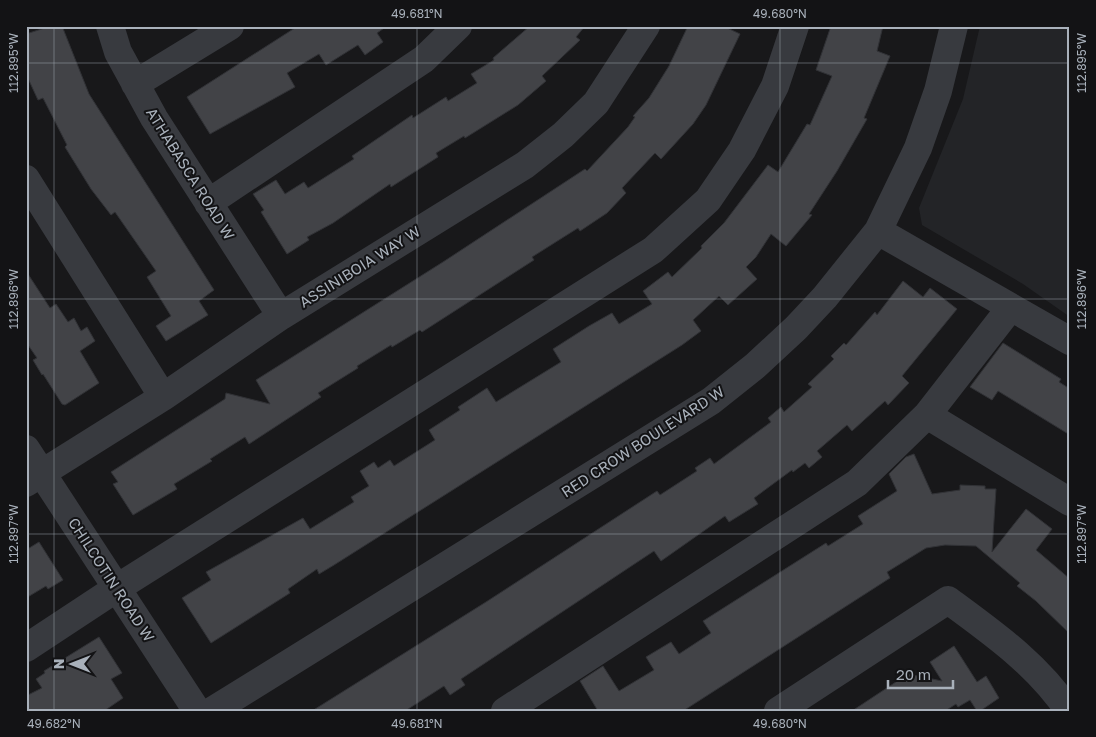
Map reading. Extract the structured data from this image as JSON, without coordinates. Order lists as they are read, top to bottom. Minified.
{"streets":{"street":["ATHABASCA ROAD W","ASSINIBOIA WAY W","RED CROW BOULEVARD W","CHILCOTIN ROAD W"]},"crossings":[["ATHABASCA ROAD W","ASSINIBOIA WAY W"],["ASSINIBOIA WAY W","CHILCOTIN ROAD W"]],"scale_bar":"20 m","north":"left","coordinates":["49.681°N","49.680°N","112.895°W","112.896°W","112.897°W","49.682°N"]}
